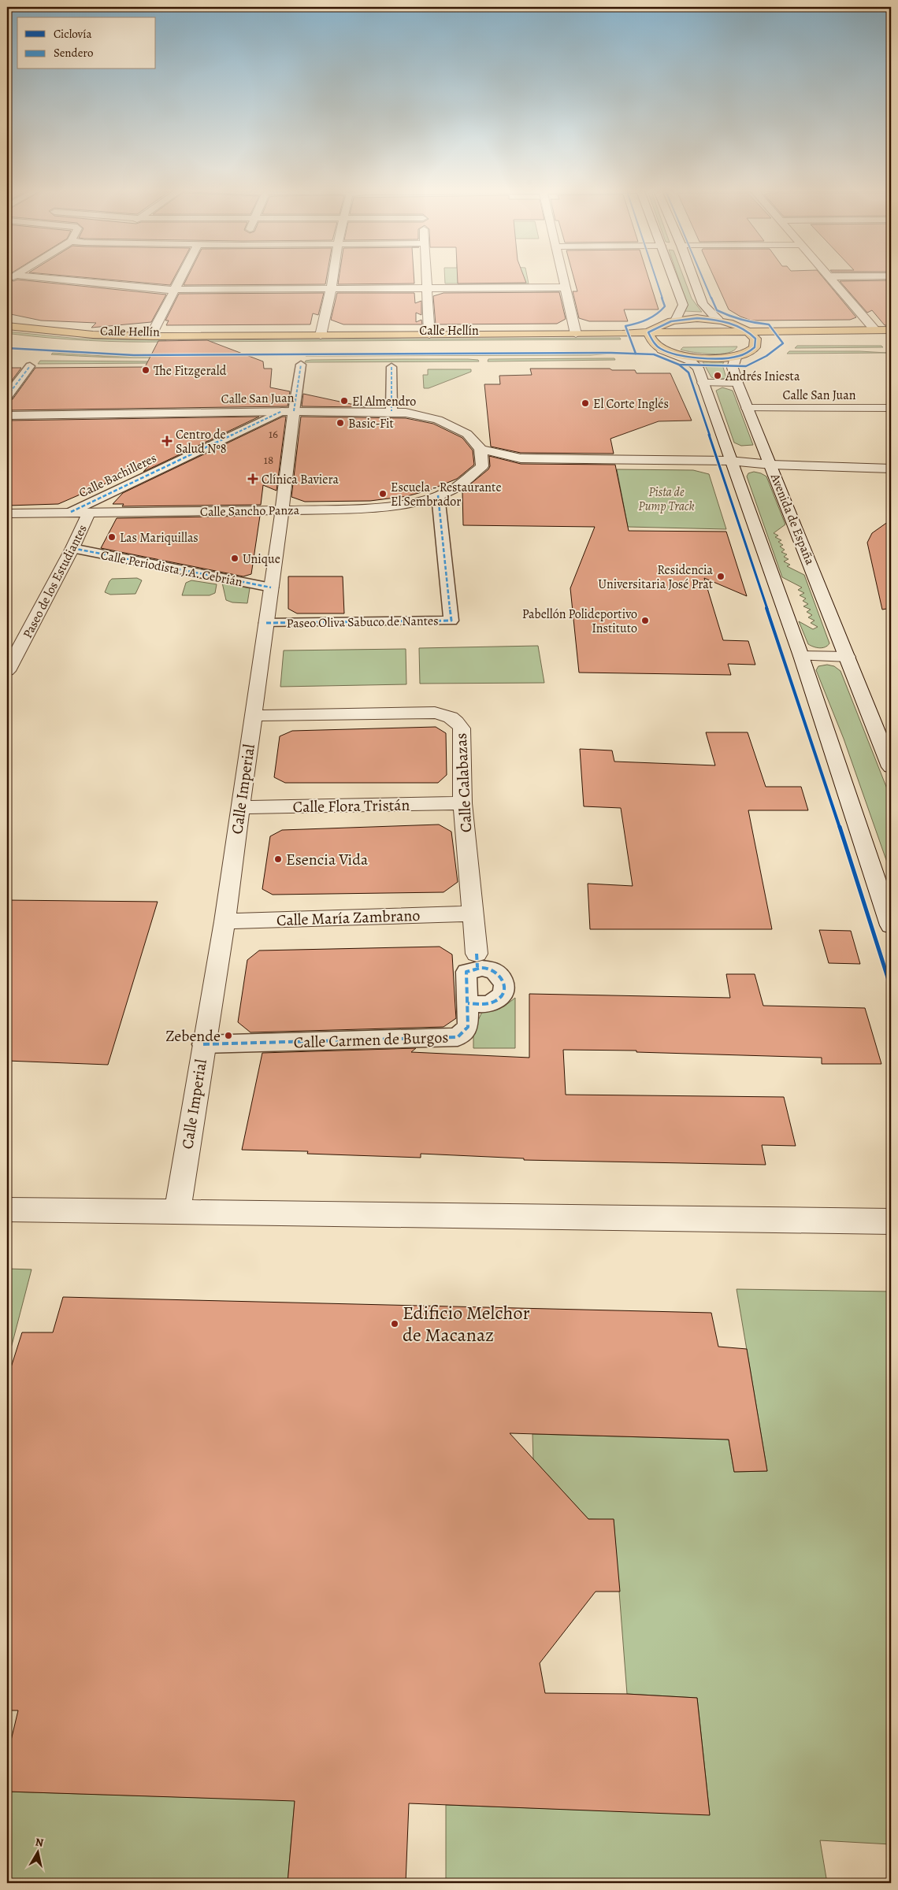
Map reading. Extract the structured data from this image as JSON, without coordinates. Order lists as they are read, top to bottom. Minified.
{"streets":{"main road":["Calle Hellín"],"street":["Calle San Juan","Calle Bachilleres","Calle Sancho Panza","Avenida de España","Calle Periodista J.A. Cebrián","Paseo de los Estudiantes","Paseo Oliva Sabuco de Nantes","Calle Calabazas","Calle Imperial","Calle Flora Tristán","Calle María Zambrano","Calle Carmen de Burgos"]},"crossings":[["Calle San Juan","Calle Bachilleres"],["Calle San Juan","Avenida de España"],["Calle San Juan","Calle Imperial"],["Calle Bachilleres","Calle Sancho Panza"],["Calle Bachilleres","Calle Imperial"],["Calle Sancho Panza","Paseo de los Estudiantes"],["Calle Sancho Panza","Paseo Oliva Sabuco de Nantes"],["Calle Sancho Panza","Calle Imperial"],["Calle Periodista J.A. Cebrián","Paseo de los Estudiantes"],["Calle Periodista J.A. Cebrián","Calle Imperial"],["Paseo Oliva Sabuco de Nantes","Calle Imperial"],["Calle Calabazas","Calle Imperial"],["Calle Calabazas","Calle Flora Tristán"],["Calle Calabazas","Calle María Zambrano"],["Calle Calabazas","Calle Carmen de Burgos"],["Calle Imperial","Calle Flora Tristán"],["Calle Imperial","Calle María Zambrano"],["Calle Imperial","Calle Carmen de Burgos"]],"parks":["Pista de Pump Track"],"places":{"other":["The Fitzgerald","Andrés Iniesta","El Almendro","El Corte Inglés","Basic-Fit","Escuela - Restaurante El Sembrador","Las Mariquillas","Unique","Residencia Universitaria José Prat","Pabellón Polideportivo Instituto","Esencia Vida","Zebende","Edificio Melchor de Macanaz"],"health":["Centro de Salud Nº8","Clínica Baviera"]},"house_numbers":["16","18"],"legend":["Ciclovía","Sendero"],"north":"top"}
